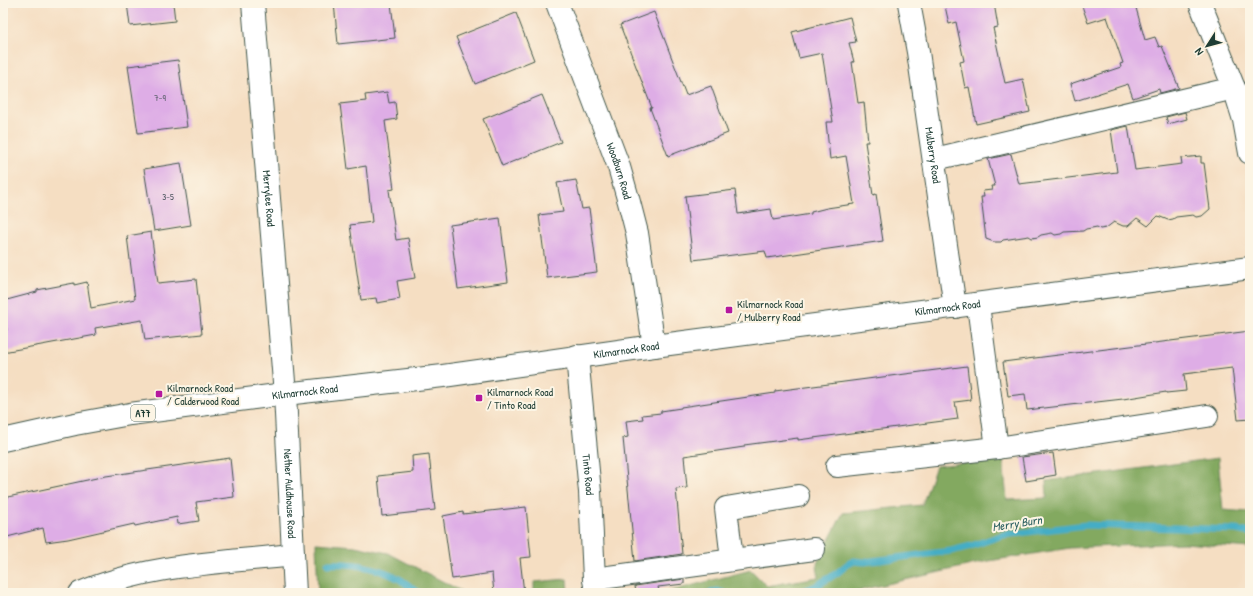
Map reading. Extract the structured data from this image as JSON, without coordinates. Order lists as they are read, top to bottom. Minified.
{"streets":{"main road":["Mulberry Road","Woodburn Road","Merrylee Road","Kilmarnock Road","A77","Tinto Road","Nether Auldhouse Road"]},"crossings":[["Mulberry Road","Kilmarnock Road"],["Woodburn Road","Kilmarnock Road"],["Merrylee Road","Kilmarnock Road"],["Merrylee Road","Nether Auldhouse Road"],["Kilmarnock Road","Tinto Road"],["Kilmarnock Road","Nether Auldhouse Road"]],"water":["Merry Burn"],"places":{"transit":["Kilmarnock Road / Mulberry Road","Kilmarnock Road / Calderwood Road","Kilmarnock Road / Tinto Road"]},"house_numbers":["7-9","3-5"],"north":"bottom left"}
